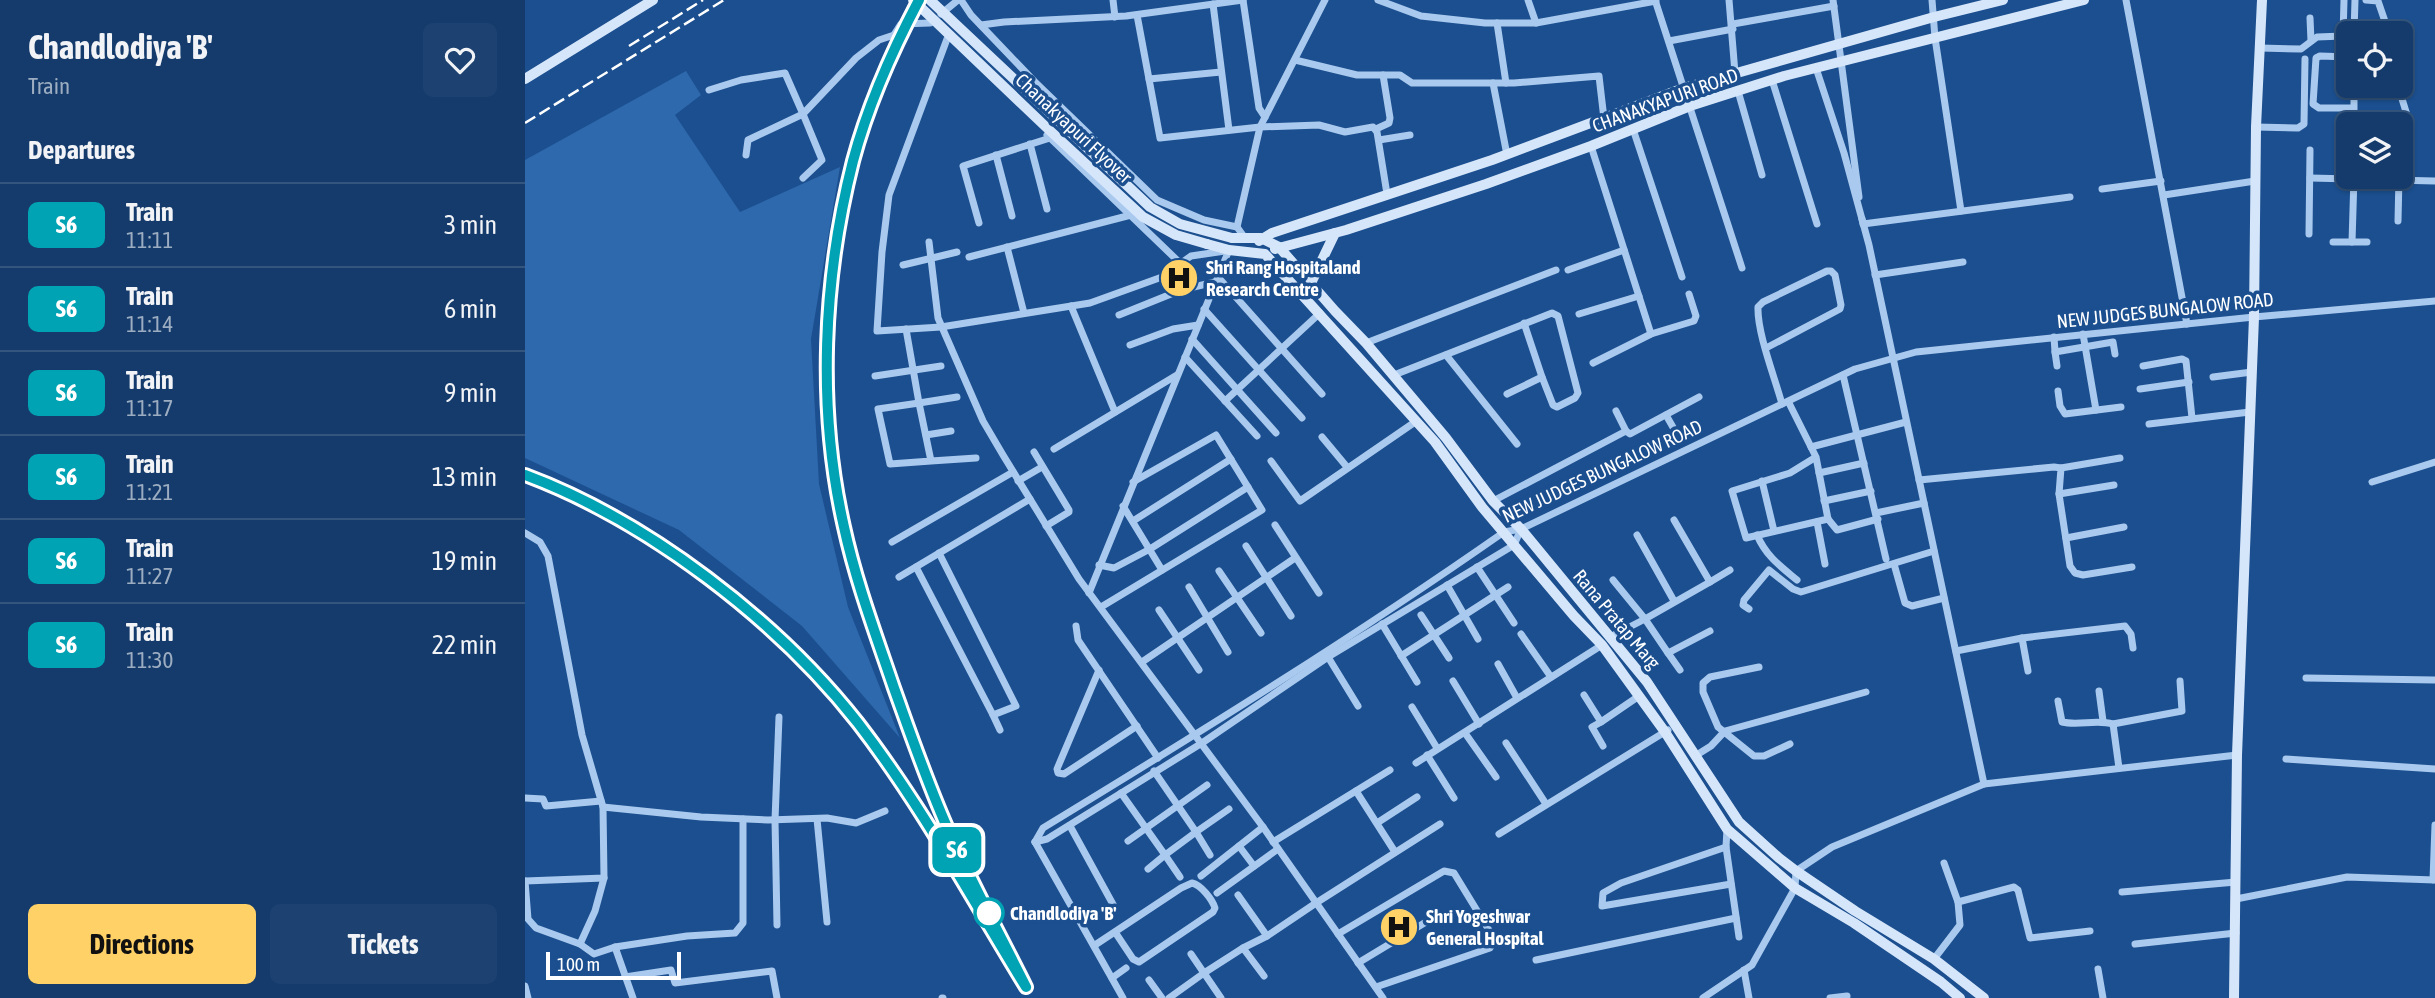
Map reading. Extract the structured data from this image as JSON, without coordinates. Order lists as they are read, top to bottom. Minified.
{"streets":{"main road":["CHANAKYAPURI ROAD","Chanakyapuri Flyover","Rana Pratap Marg"],"street":["NEW JUDGES BUNGALOW ROAD"]},"crossings":[["CHANAKYAPURI ROAD","Rana Pratap Marg"],["NEW JUDGES BUNGALOW ROAD","Rana Pratap Marg"]],"places":{"hospital":["Shri Rang Hospitaland Research Centre","Shri Yogeshwar General Hospital"],"other":["Chandlodiya 'B'"]},"scale_bar":"100 m","page":{"heading":[["Chandlodiya 'B'","Train"],"Departures"],"on_map":"S6","list":[{"mark":"S6","name":"Train","note":"11:11","value":"3 min"},{"mark":"S6","name":"Train","note":"11:14","value":"6 min"},{"mark":"S6","name":"Train","note":"11:17","value":"9 min"},{"mark":"S6","name":"Train","note":"11:21","value":"13 min"},{"mark":"S6","name":"Train","note":"11:27","value":"19 min"},{"mark":"S6","name":"Train","note":"11:30","value":"22 min"}],"buttons":["Directions","Tickets"],"scale":"100 m"}}
